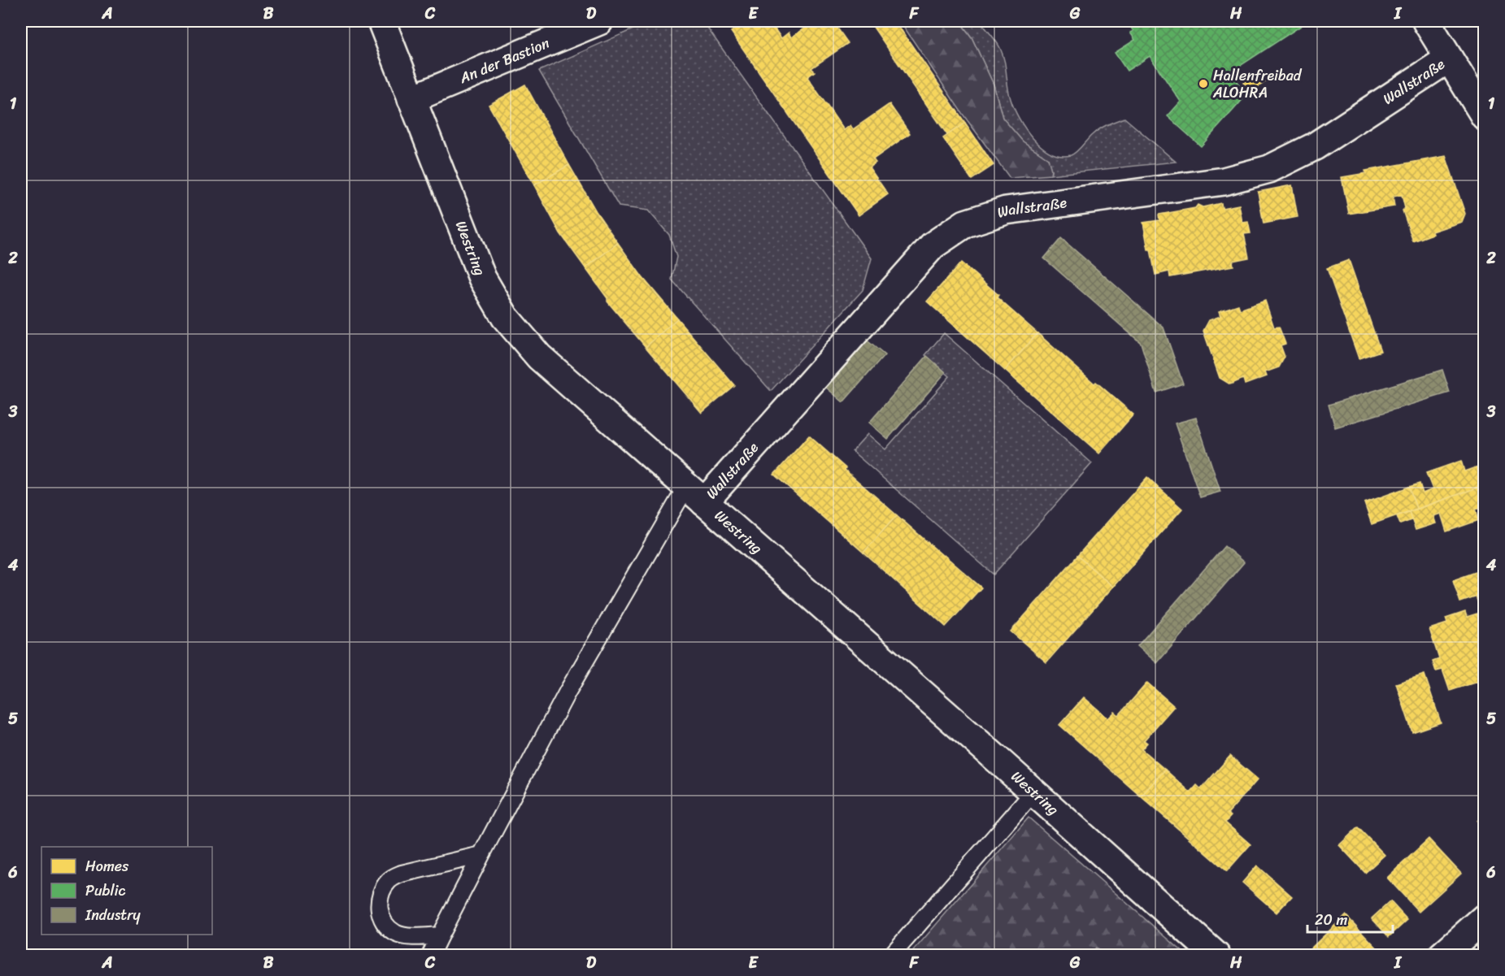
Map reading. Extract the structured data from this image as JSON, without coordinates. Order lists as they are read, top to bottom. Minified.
{"streets":{"street":["An der Bastion","Wallstraße","Westring"]},"crossings":[["An der Bastion","Westring"],["Wallstraße","Westring"]],"places":["Hallenfreibad ALOHRA"],"legend":["Homes","Public","Industry"],"scale_bar":"20 m","grid":{"columns":["A","B","C","D","E","F","G","H","I"],"rows":["1","2","3","4","5","6"]}}
